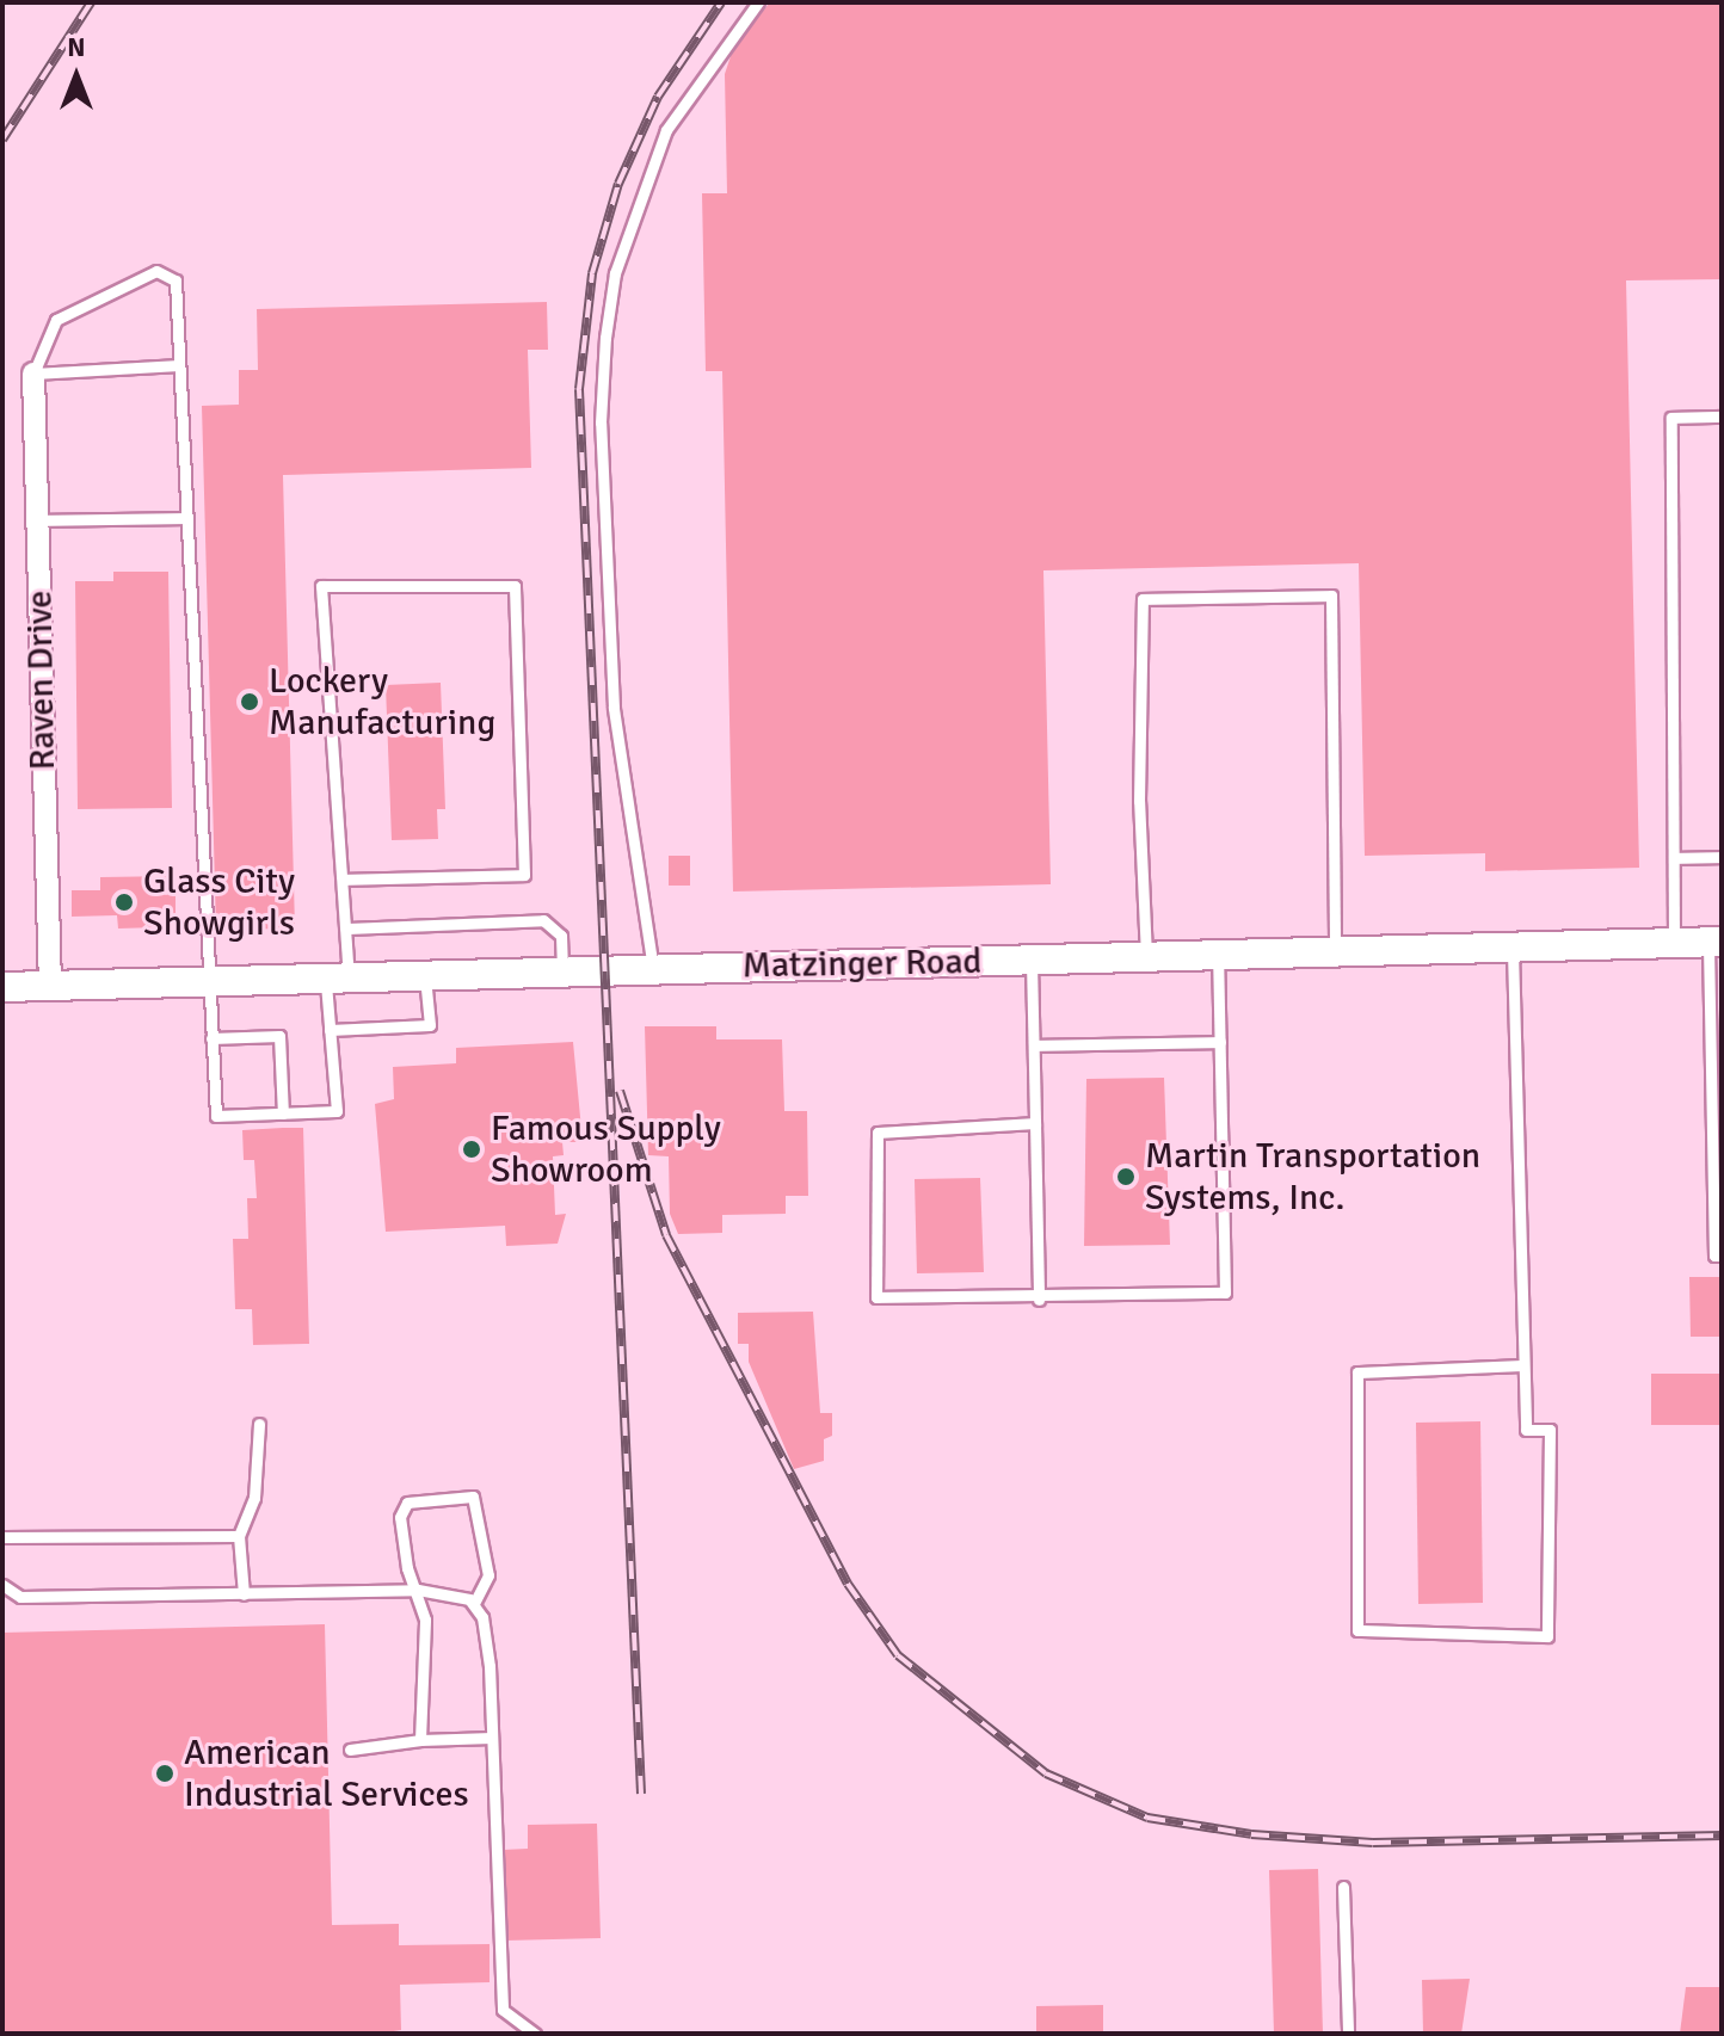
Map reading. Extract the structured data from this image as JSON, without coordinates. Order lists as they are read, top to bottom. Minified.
{"streets":{"street":["Raven Drive","Matzinger Road"]},"crossings":[["Raven Drive","Matzinger Road"]],"places":["Lockery Manufacturing","Glass City Showgirls","Famous Supply Showroom","Martin Transportation Systems, Inc.","American Industrial Services"],"north":"top"}
